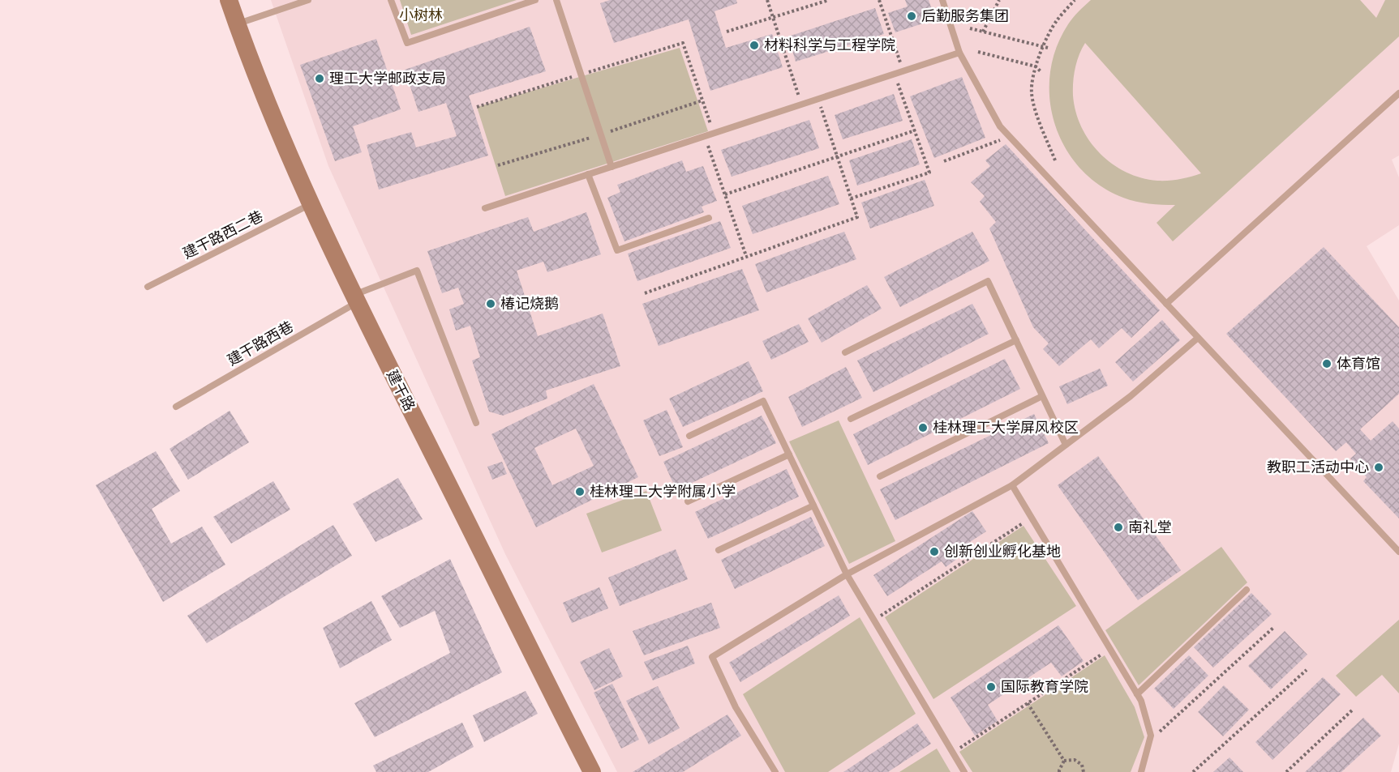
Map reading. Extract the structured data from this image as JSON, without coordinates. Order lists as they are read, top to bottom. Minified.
{"streets":{"main road":["建干路"],"lane":["建干路西二巷","建干路西巷"]},"crossings":[["建干路西二巷","建干路"],["建干路西巷","建干路"]],"parks":["小树林"],"places":["后勤服务集团","材料科学与工程学院","理工大学邮政支局","椿记烧鹅","体育馆","桂林理工大学屏风校区","教职工活动中心","桂林理工大学附属小学","南礼堂","创新创业孵化基地","国际教育学院"]}
